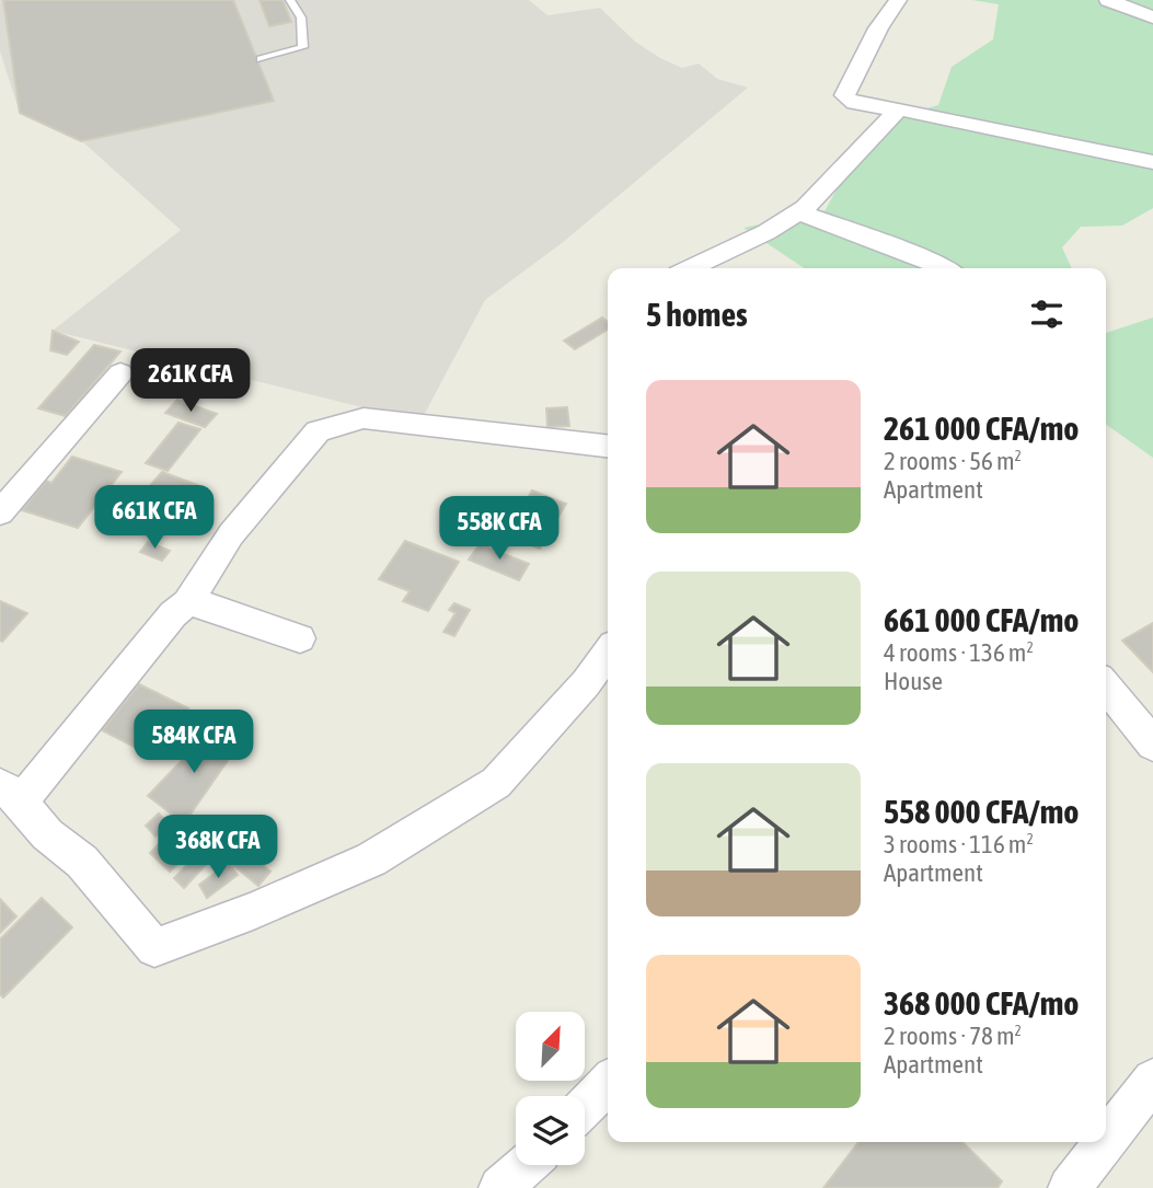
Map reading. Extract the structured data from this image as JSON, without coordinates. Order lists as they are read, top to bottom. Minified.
{"north":"top right","page":{"heading":"5 homes","price":["261K CFA","661K CFA","558K CFA","584K CFA","368K CFA"],"list":[{"name":"261 000 CFA/mo","note":"2 rooms · 56 m² · Apartment"},{"name":"661 000 CFA/mo","note":"4 rooms · 136 m² · House"},{"name":"558 000 CFA/mo","note":"3 rooms · 116 m² · Apartment"},{"name":"368 000 CFA/mo","note":"2 rooms · 78 m² · Apartment"}]}}
